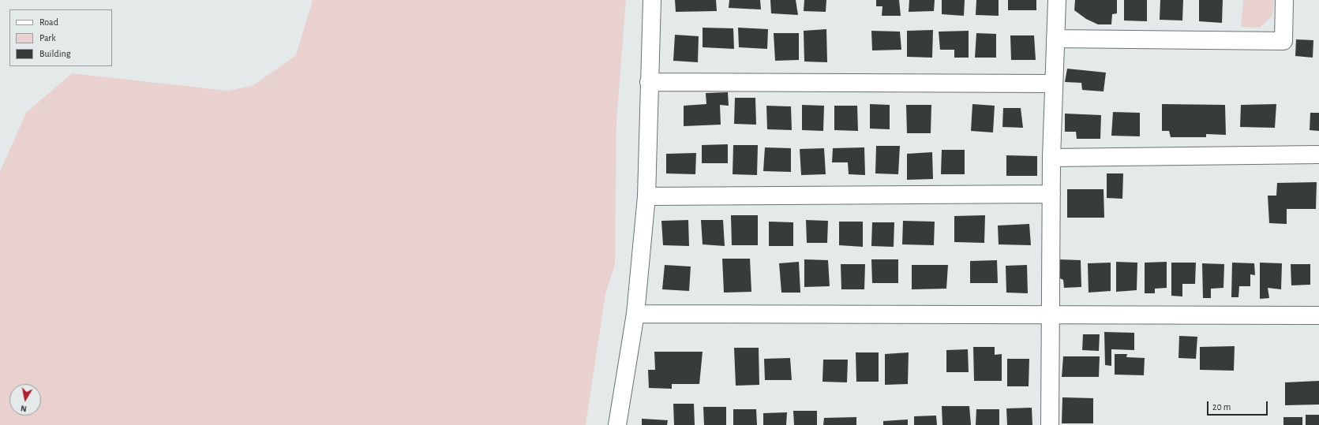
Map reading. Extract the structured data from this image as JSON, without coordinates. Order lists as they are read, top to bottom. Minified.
{"legend":["Road","Park","Building"],"scale_bar":"20 m","north":"bottom"}
